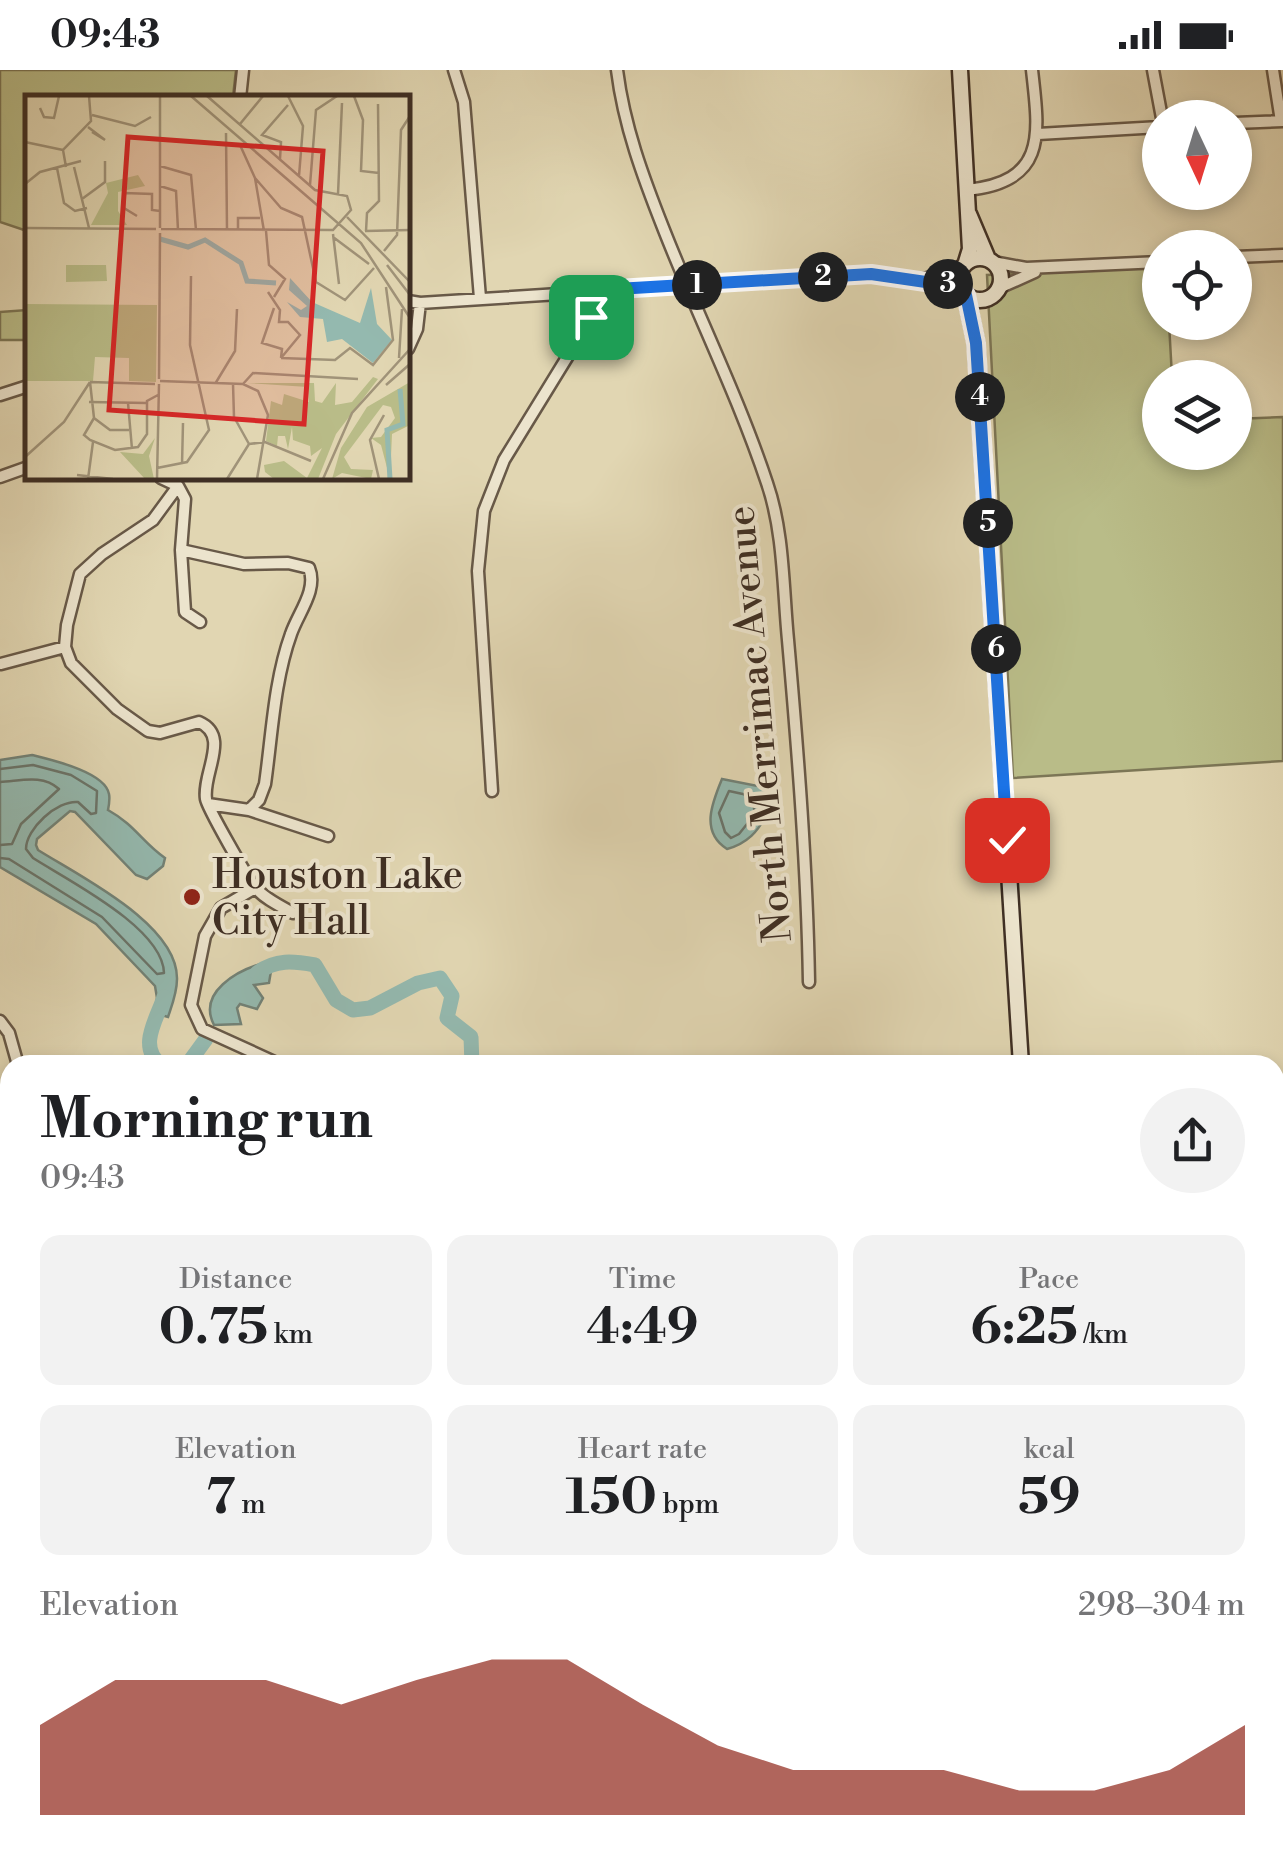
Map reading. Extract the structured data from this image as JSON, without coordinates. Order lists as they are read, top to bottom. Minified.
{"streets":{"street":["North Merrimac Avenue"]},"places":["Houston Lake City Hall"],"north":"bottom","page":{"status":"09:43","pins":["2","3","1","4","5","6"],"heading":["Morning run","09:43"],"stats":[["Distance","0.75 km"],["Time","4:49"],["Pace","6:25 /km"],["Elevation","7 m"],["Heart rate","150 bpm"],["kcal","59"]],"chart":["Elevation","298–304 m"]}}
